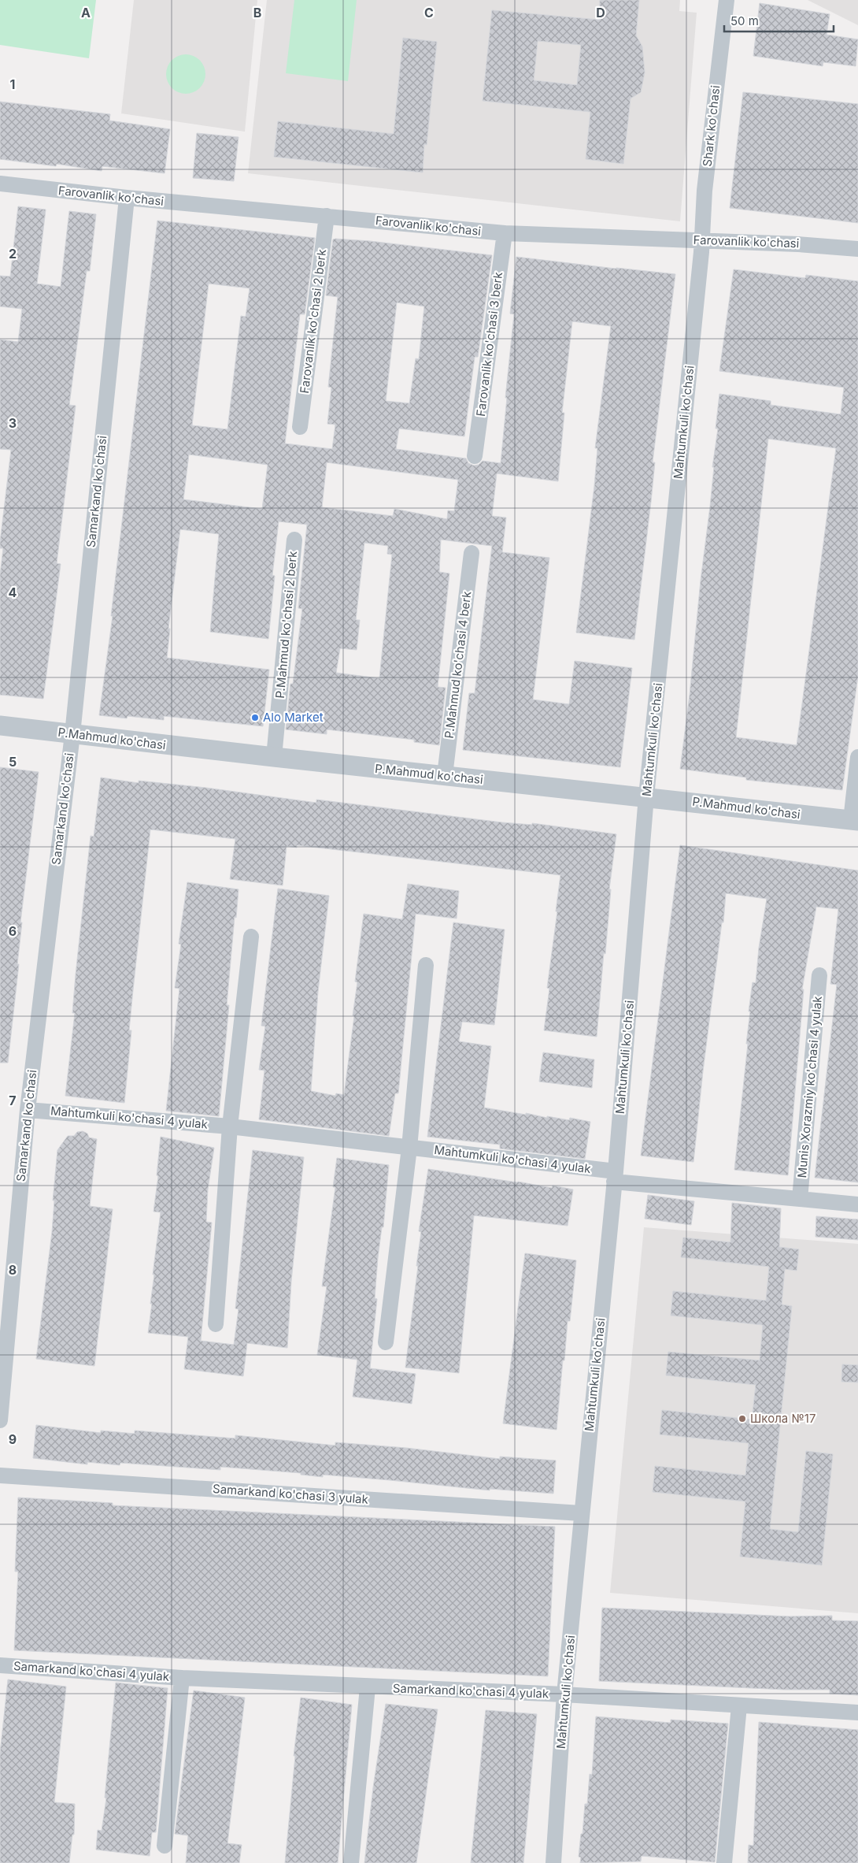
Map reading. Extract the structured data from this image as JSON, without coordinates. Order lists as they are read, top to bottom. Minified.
{"streets":{"street":["Shark ko'chasi","Farovanlik ko'chasi","Farovanlik ko'chasi 2 berk","Farovanlik ko'chasi 3 berk","Mahtumkuli ko'chasi","Samarkand ko'chasi","P.Mahmud ko'chasi 2 berk","P.Mahmud ko'chasi 4 berk","P.Mahmud ko'chasi","Munis Xorazmiy ko'chasi 4 yulak","Mahtumkuli ko'chasi 4 yulak","Samarkand ko'chasi 3 yulak","Samarkand ko'chasi 4 yulak"]},"crossings":[["Shark ko'chasi","Farovanlik ko'chasi"],["Shark ko'chasi","Mahtumkuli ko'chasi"],["Farovanlik ko'chasi","Farovanlik ko'chasi 2 berk"],["Farovanlik ko'chasi","Farovanlik ko'chasi 3 berk"],["Farovanlik ko'chasi","Mahtumkuli ko'chasi"],["Farovanlik ko'chasi","Samarkand ko'chasi"],["Mahtumkuli ko'chasi","P.Mahmud ko'chasi"],["Mahtumkuli ko'chasi","Mahtumkuli ko'chasi 4 yulak"],["Mahtumkuli ko'chasi","Samarkand ko'chasi 3 yulak"],["Mahtumkuli ko'chasi","Samarkand ko'chasi 4 yulak"],["Samarkand ko'chasi","P.Mahmud ko'chasi"],["Samarkand ko'chasi","Mahtumkuli ko'chasi 4 yulak"],["P.Mahmud ko'chasi 2 berk","P.Mahmud ko'chasi"],["P.Mahmud ko'chasi 4 berk","P.Mahmud ko'chasi"]],"places":["Alo Market","Школа №17"],"scale_bar":"50 m","grid":{"columns":["A","B","C","D"],"rows":["1","2","3","4","5","6","7","8","9"]}}
